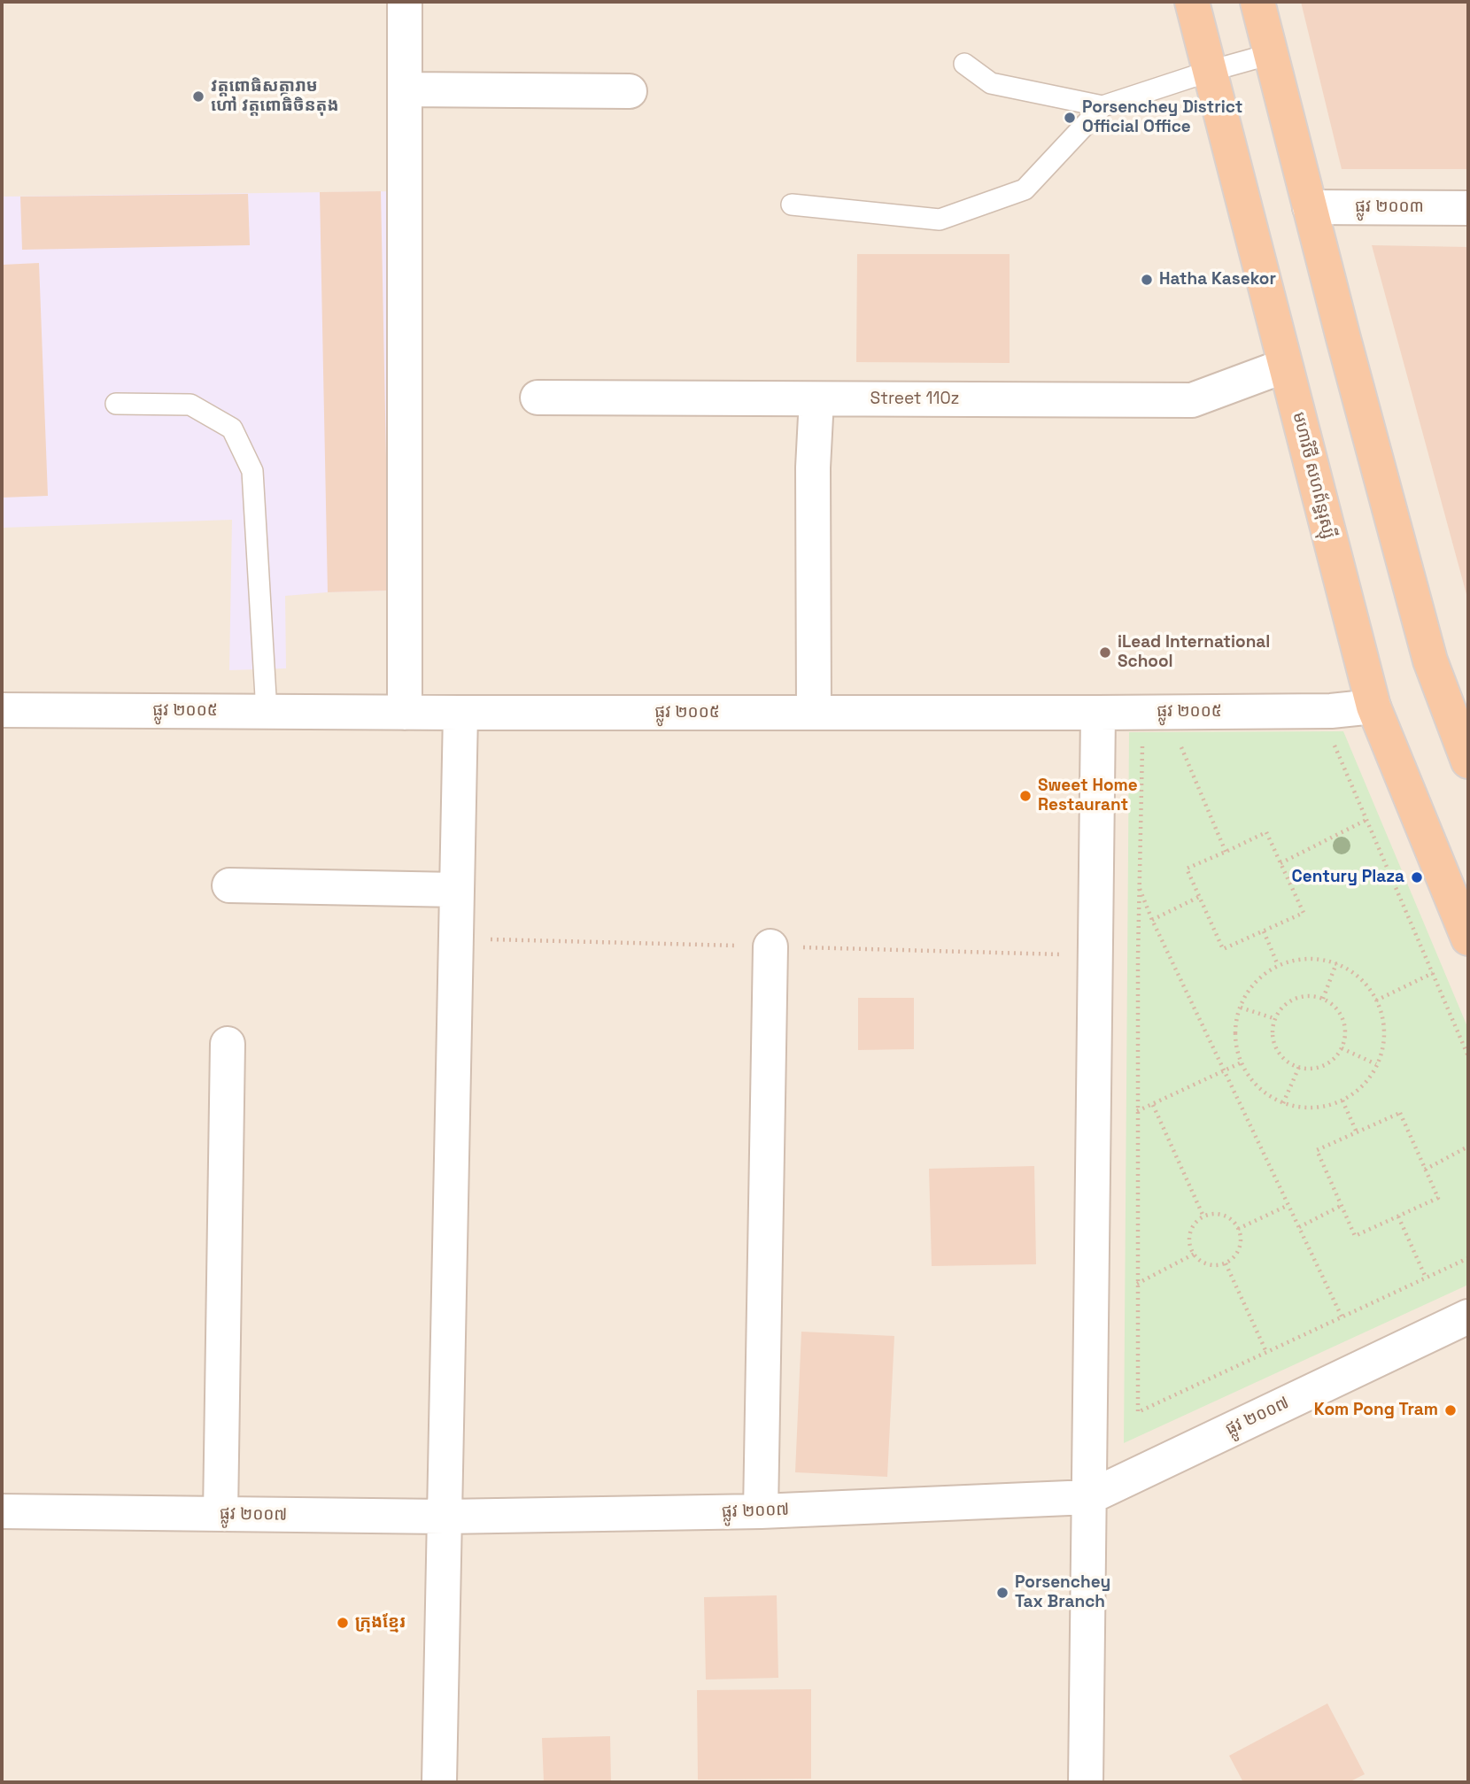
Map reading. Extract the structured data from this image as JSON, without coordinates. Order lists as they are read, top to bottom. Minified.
{"streets":{"highway":["មហាវិថី សហព័ន្ធរុស្ស៊ី"],"street":["ផ្លូវ ២០០៣","Street 110z","ផ្លូវ ២០០៥","ផ្លូវ ២០០៧"]},"crossings":[["Street 110z","មហាវិថី សហព័ន្ធរុស្ស៊ី"],["មហាវិថី សហព័ន្ធរុស្ស៊ី","ផ្លូវ ២០០៥"]],"places":["វត្តពោធិសត្តារាម ហៅ វត្តពោធិចិនតុង","Porsenchey District Official Office","Hatha Kasekor","iLead International School","Sweet Home Restaurant","Century Plaza","Kom Pong Tram","Porsenchey Tax Branch","ក្រុងខ្មែរ"]}
